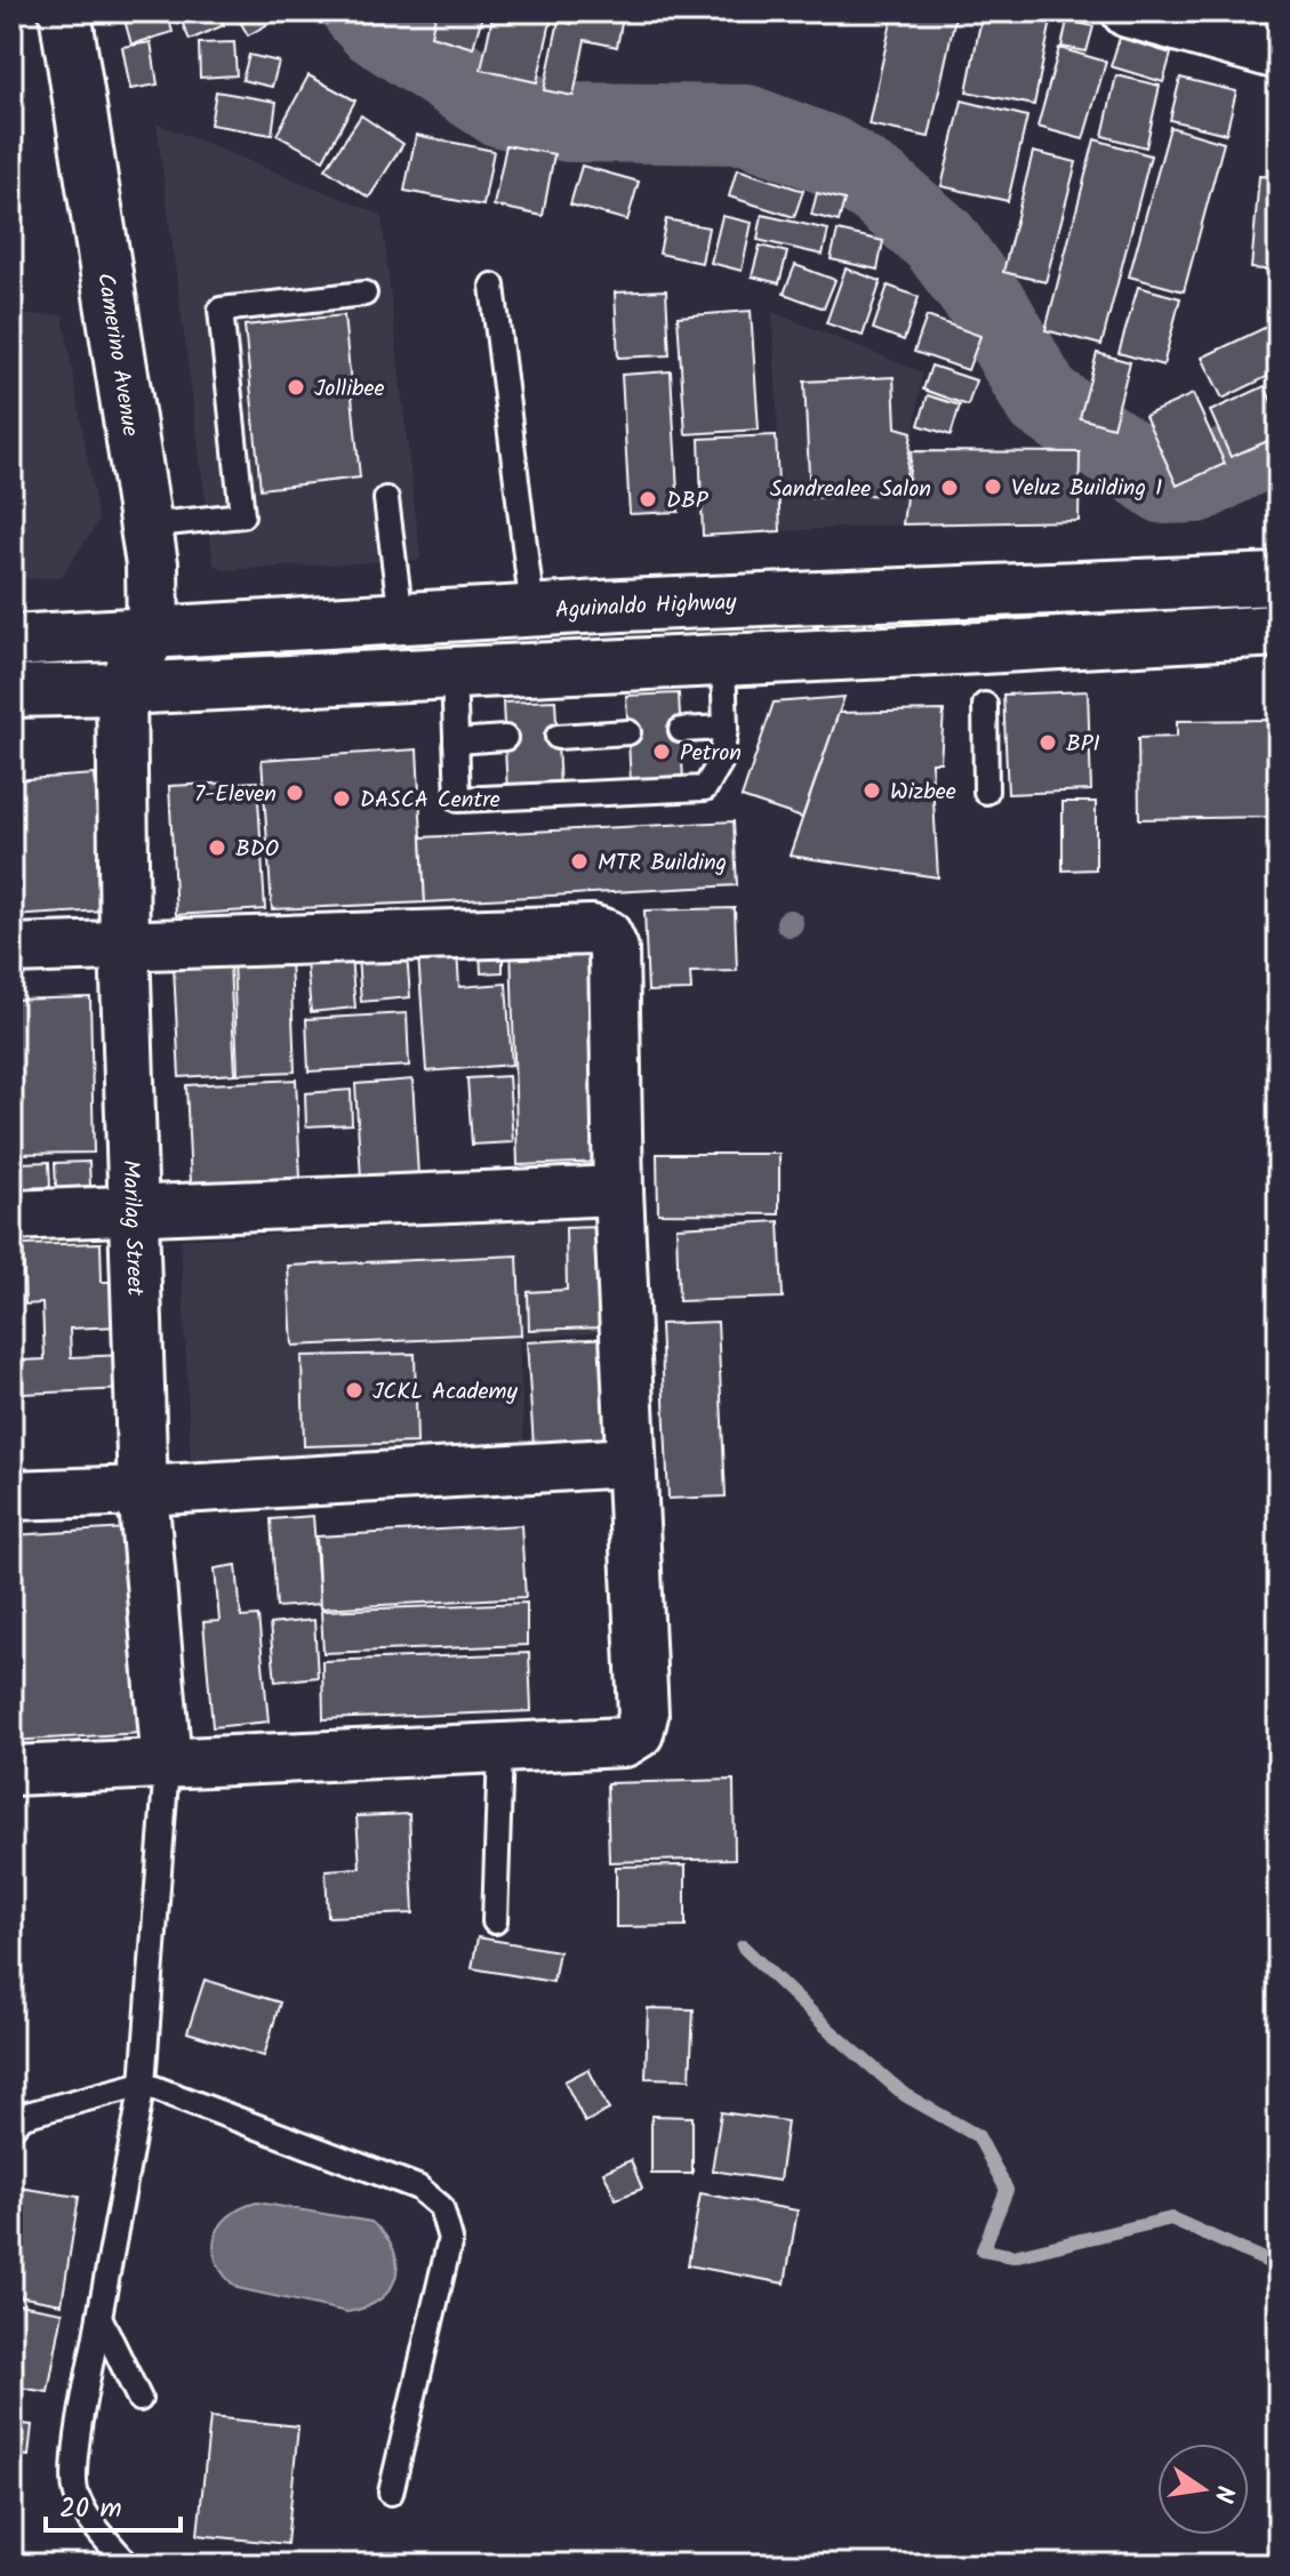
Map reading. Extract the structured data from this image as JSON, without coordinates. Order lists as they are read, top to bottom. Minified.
{"streets":{"main road":["Camerino Avenue","Aguinaldo Highway"],"street":["Marilag Street"]},"crossings":[["Camerino Avenue","Aguinaldo Highway"]],"places":["Jollibee","Veluz Building 1","Sandrealee Salon","DBP","BPI","Petron","Wizbee","7-Eleven","DASCA Centre","BDO","MTR Building","JCKL Academy"],"scale_bar":"20 m","north":"right"}
